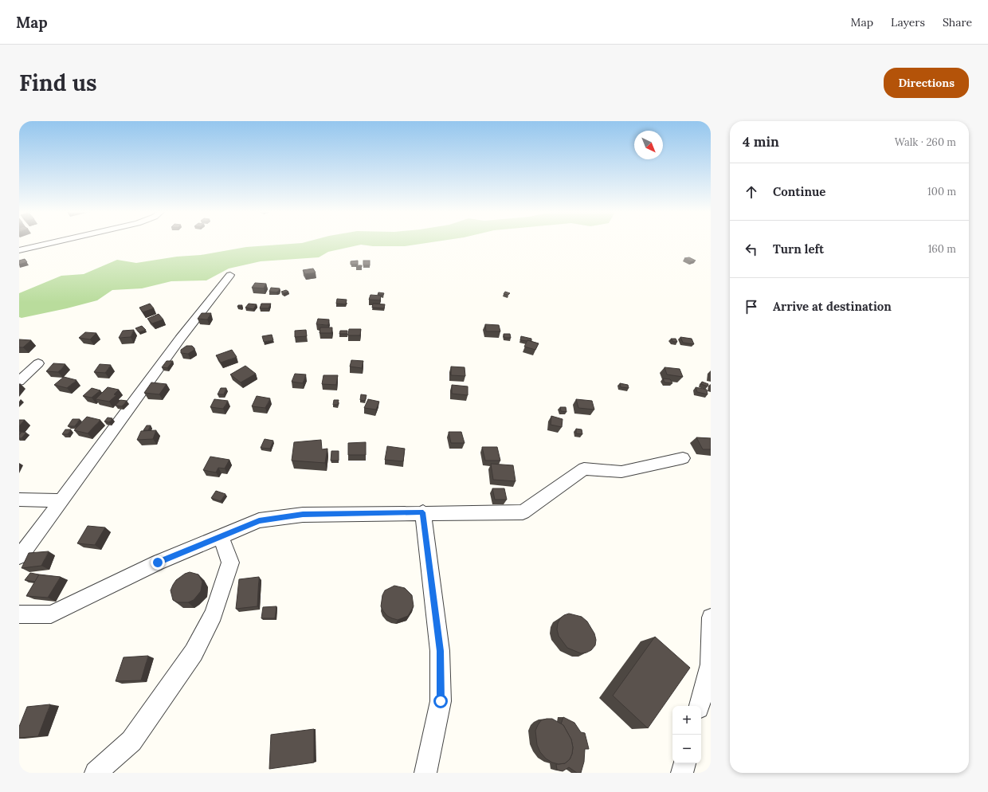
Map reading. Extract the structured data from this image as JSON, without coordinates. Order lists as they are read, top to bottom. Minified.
{"north":"bottom right","page":{"header":"Map","nav":["Map","Layers","Share"],"buttons":"Directions","title":"Find us","heading":["4 min","Walk · 260 m"],"list":[["Continue","100 m"],["Turn left","160 m"],"Arrive at destination"],"map_buttons":["+","−"]}}
